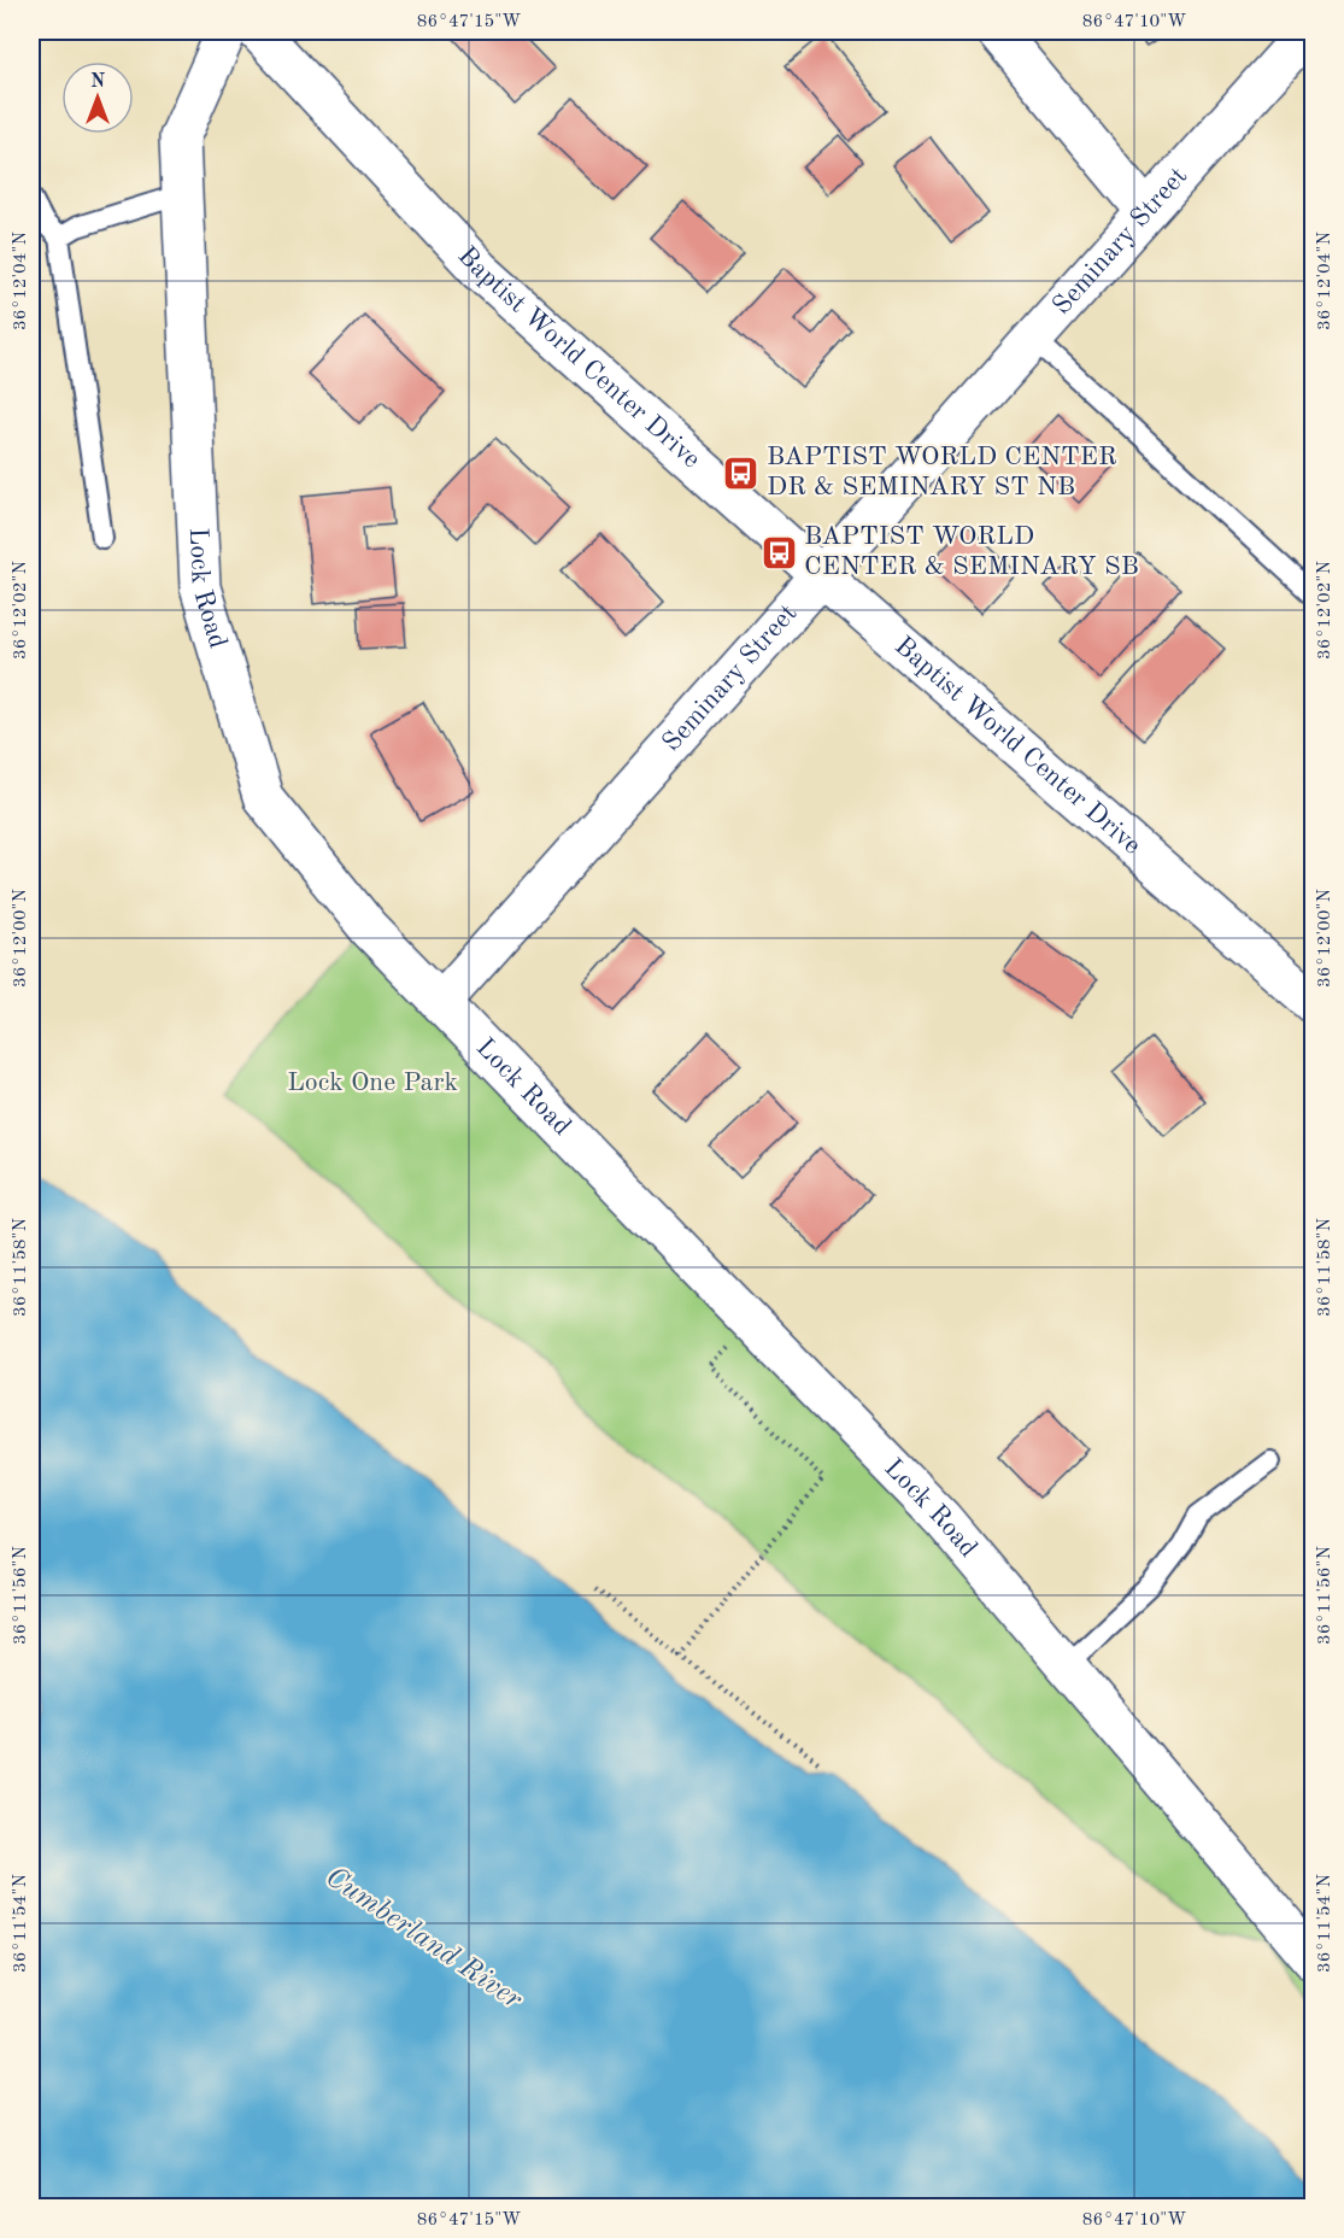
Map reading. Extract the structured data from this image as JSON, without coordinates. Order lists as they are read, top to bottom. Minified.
{"streets":{"street":["Seminary Street","Baptist World Center Drive","Lock Road"]},"crossings":[["Seminary Street","Baptist World Center Drive"],["Seminary Street","Lock Road"]],"water":["Cumberland River"],"parks":["Lock One Park"],"places":{"bus stop":["BAPTIST WORLD CENTER DR & SEMINARY ST NB","BAPTIST WORLD CENTER & SEMINARY SB"]},"north":"top","coordinates":["86°47'15\"W","86°47'10\"W","36°12'04\"N","36°12'02\"N","36°12'00\"N","36°11'58\"N","36°11'56\"N","36°11'54\"N"]}
